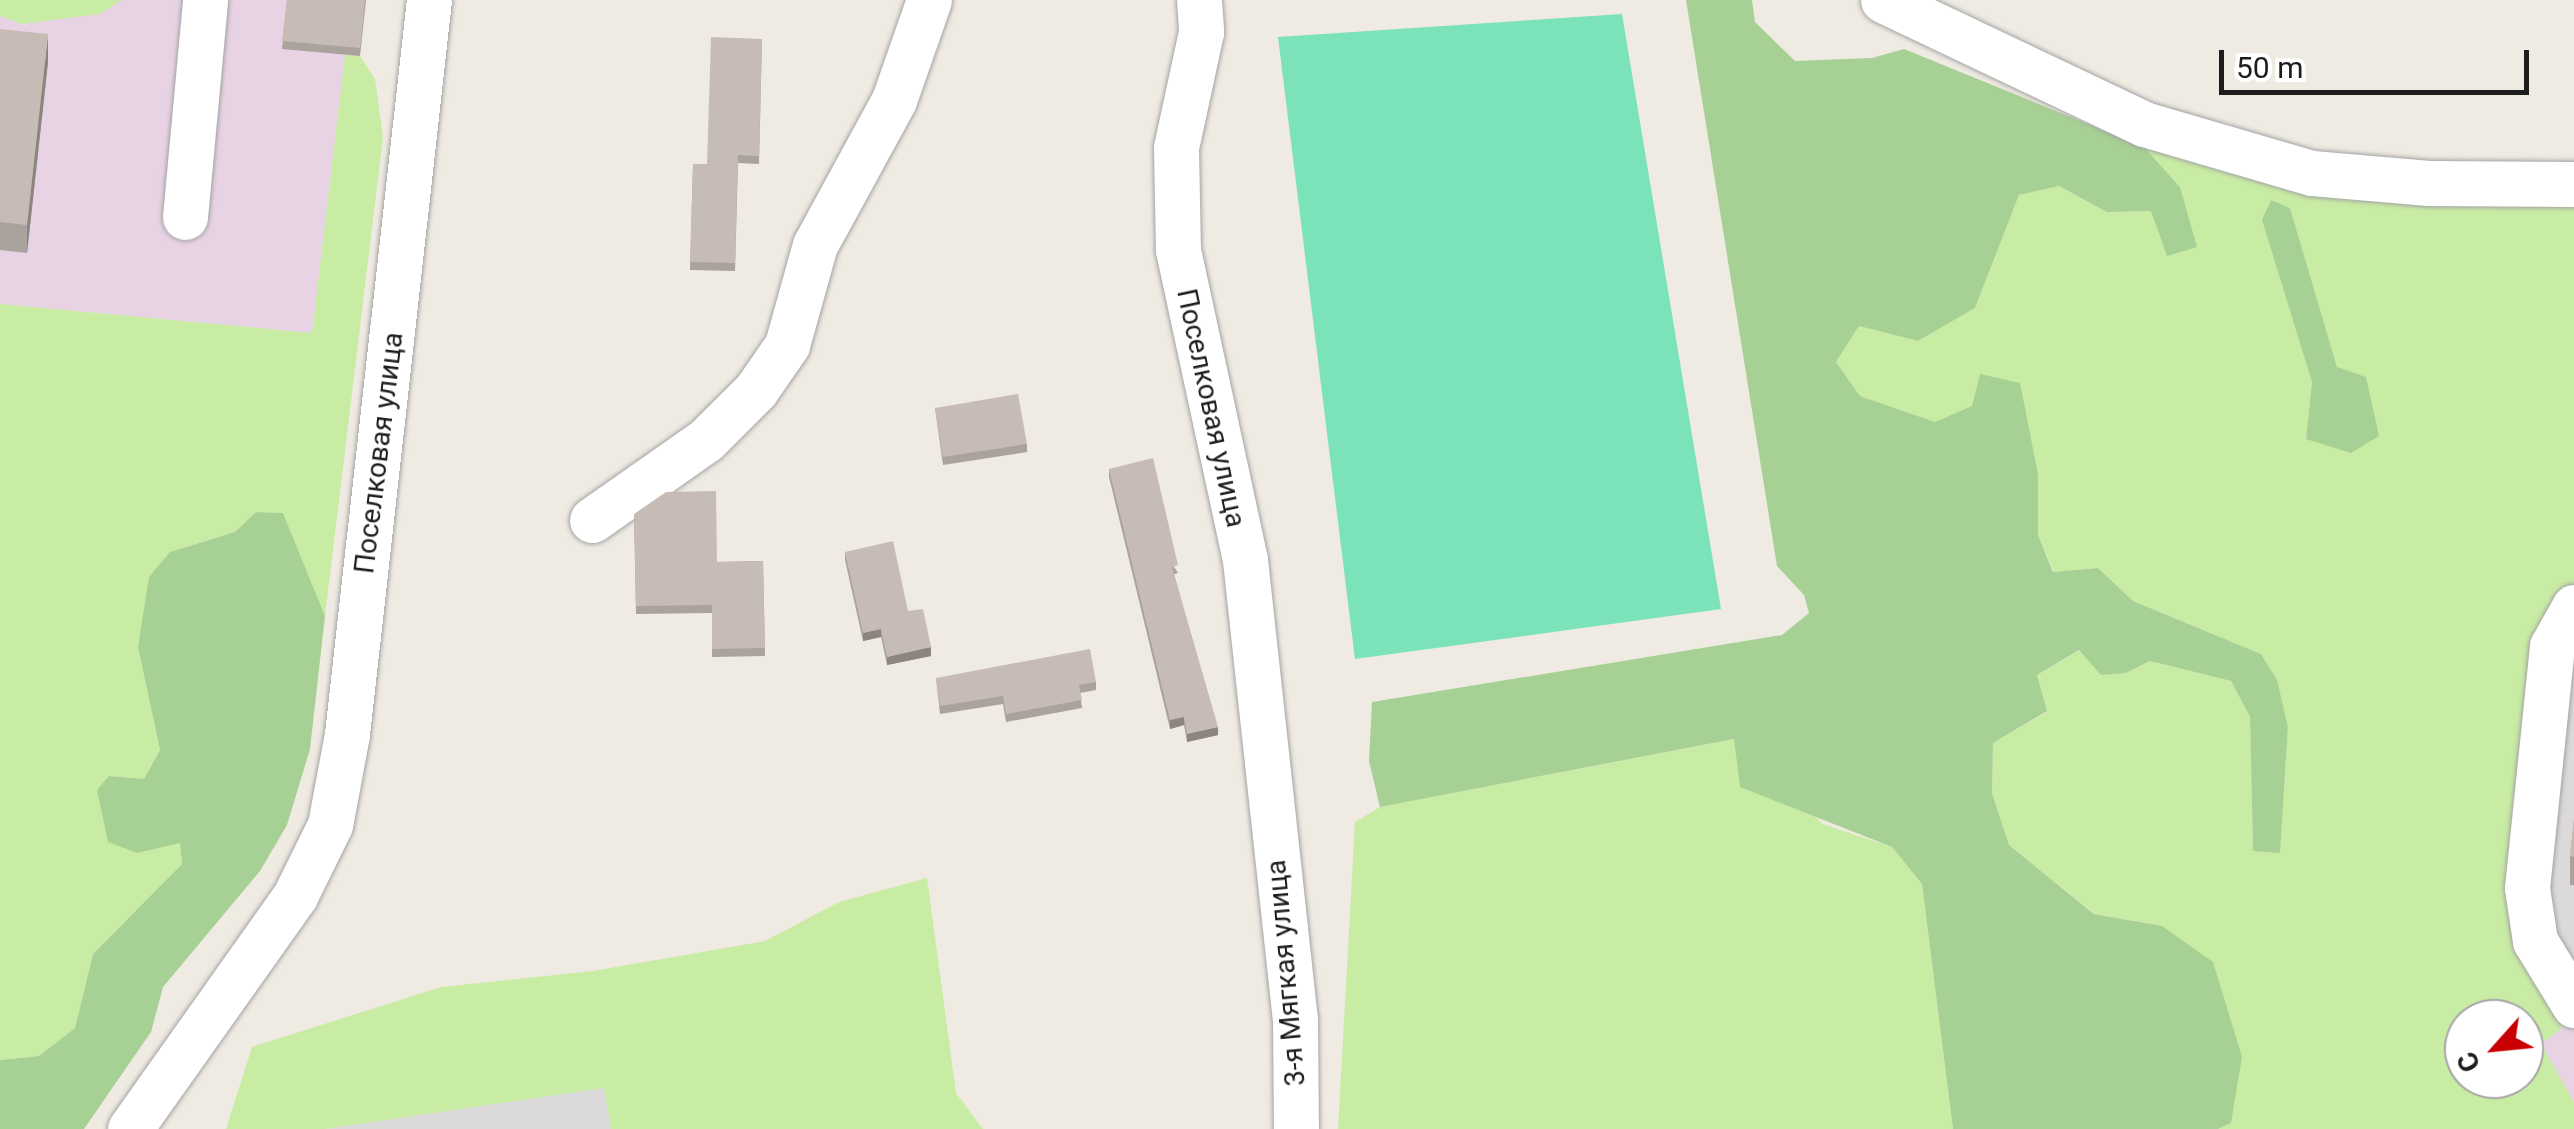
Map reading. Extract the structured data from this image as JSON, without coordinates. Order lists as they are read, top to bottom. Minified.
{"streets":{"street":["Поселковая улица","3-я Мягкая улица"]},"crossings":[["Поселковая улица","3-я Мягкая улица"]],"scale_bar":"50 m","north":"bottom left"}
